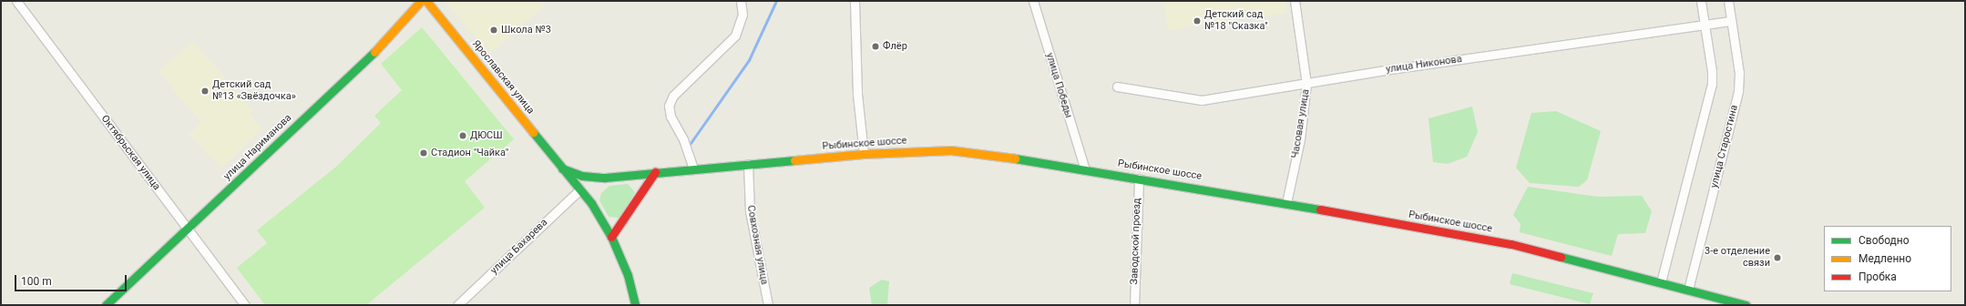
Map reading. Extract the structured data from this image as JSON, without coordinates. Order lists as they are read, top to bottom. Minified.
{"streets":{"main road":["Ярославская улица","Рыбинское шоссе","улица Нариманова"],"street":["улица Никонова","улица Победы","Часовая улица","улица Старостина","Октябрьская улица","Заводской проезд","Совхозная улица","улица Бахарева"]},"crossings":[["улица Никонова","Часовая улица"],["улица Никонова","улица Старостина"],["Ярославская улица","Рыбинское шоссе"],["Ярославская улица","улица Бахарева"],["улица Победы","Рыбинское шоссе"],["Часовая улица","Рыбинское шоссе"],["Рыбинское шоссе","улица Старостина"],["Рыбинское шоссе","Заводской проезд"],["Рыбинское шоссе","Совхозная улица"],["улица Нариманова","Октябрьская улица"]],"places":["Детский сад №18 \"Сказка\"","Школа №3","Флёр","Детский сад №13 «Звёздочка»","ДЮСШ","Стадион \"Чайка\"","3-е отделение связи"],"legend":["Свободно","Медленно","Пробка"],"scale_bar":"100 m"}
